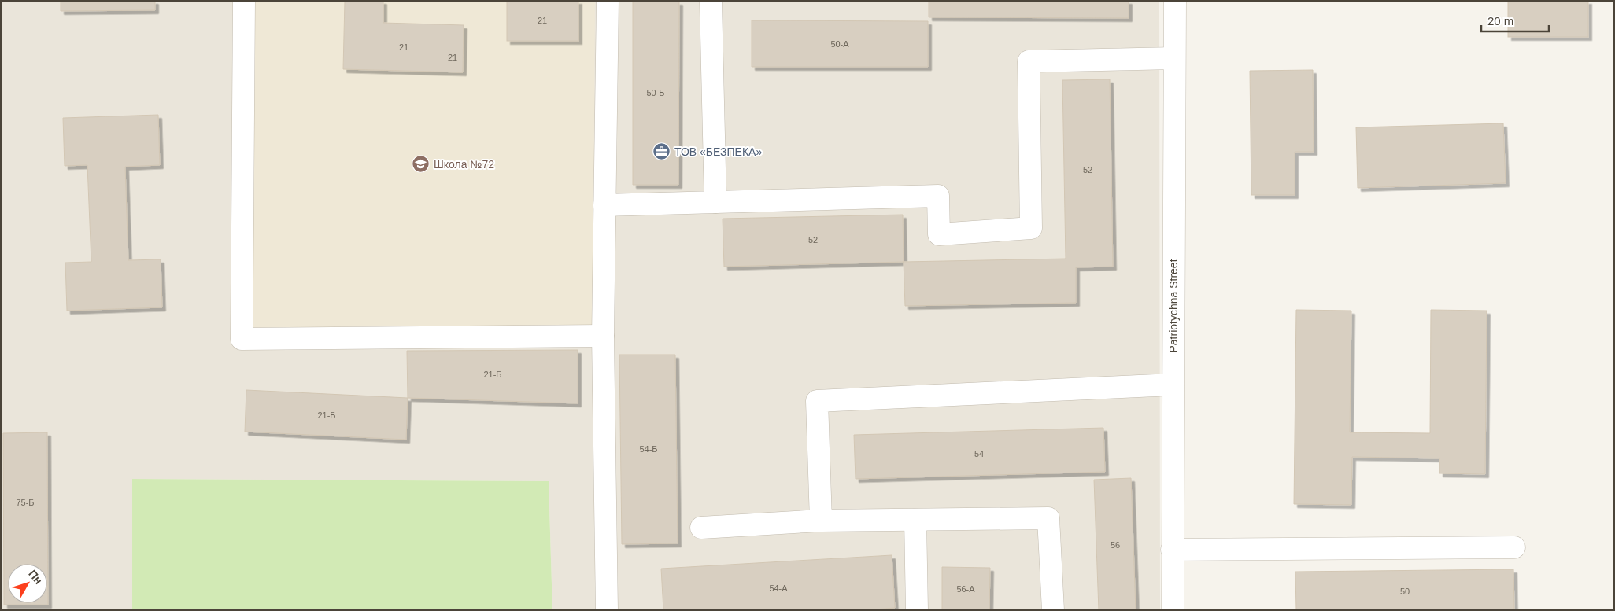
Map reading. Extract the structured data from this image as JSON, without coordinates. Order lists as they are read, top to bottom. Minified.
{"streets":{"street":["Patriotychna Street"]},"places":{"office":["ТОВ «БЕЗПЕКА»"],"school or university":["Школа №72"]},"house_numbers":["21","50-А","21","21","50-Б","52","52","21-Б","21-Б","54-Б","54","75-Б","56","54-А","56-А","50"],"scale_bar":"20 m","north":"top right"}
